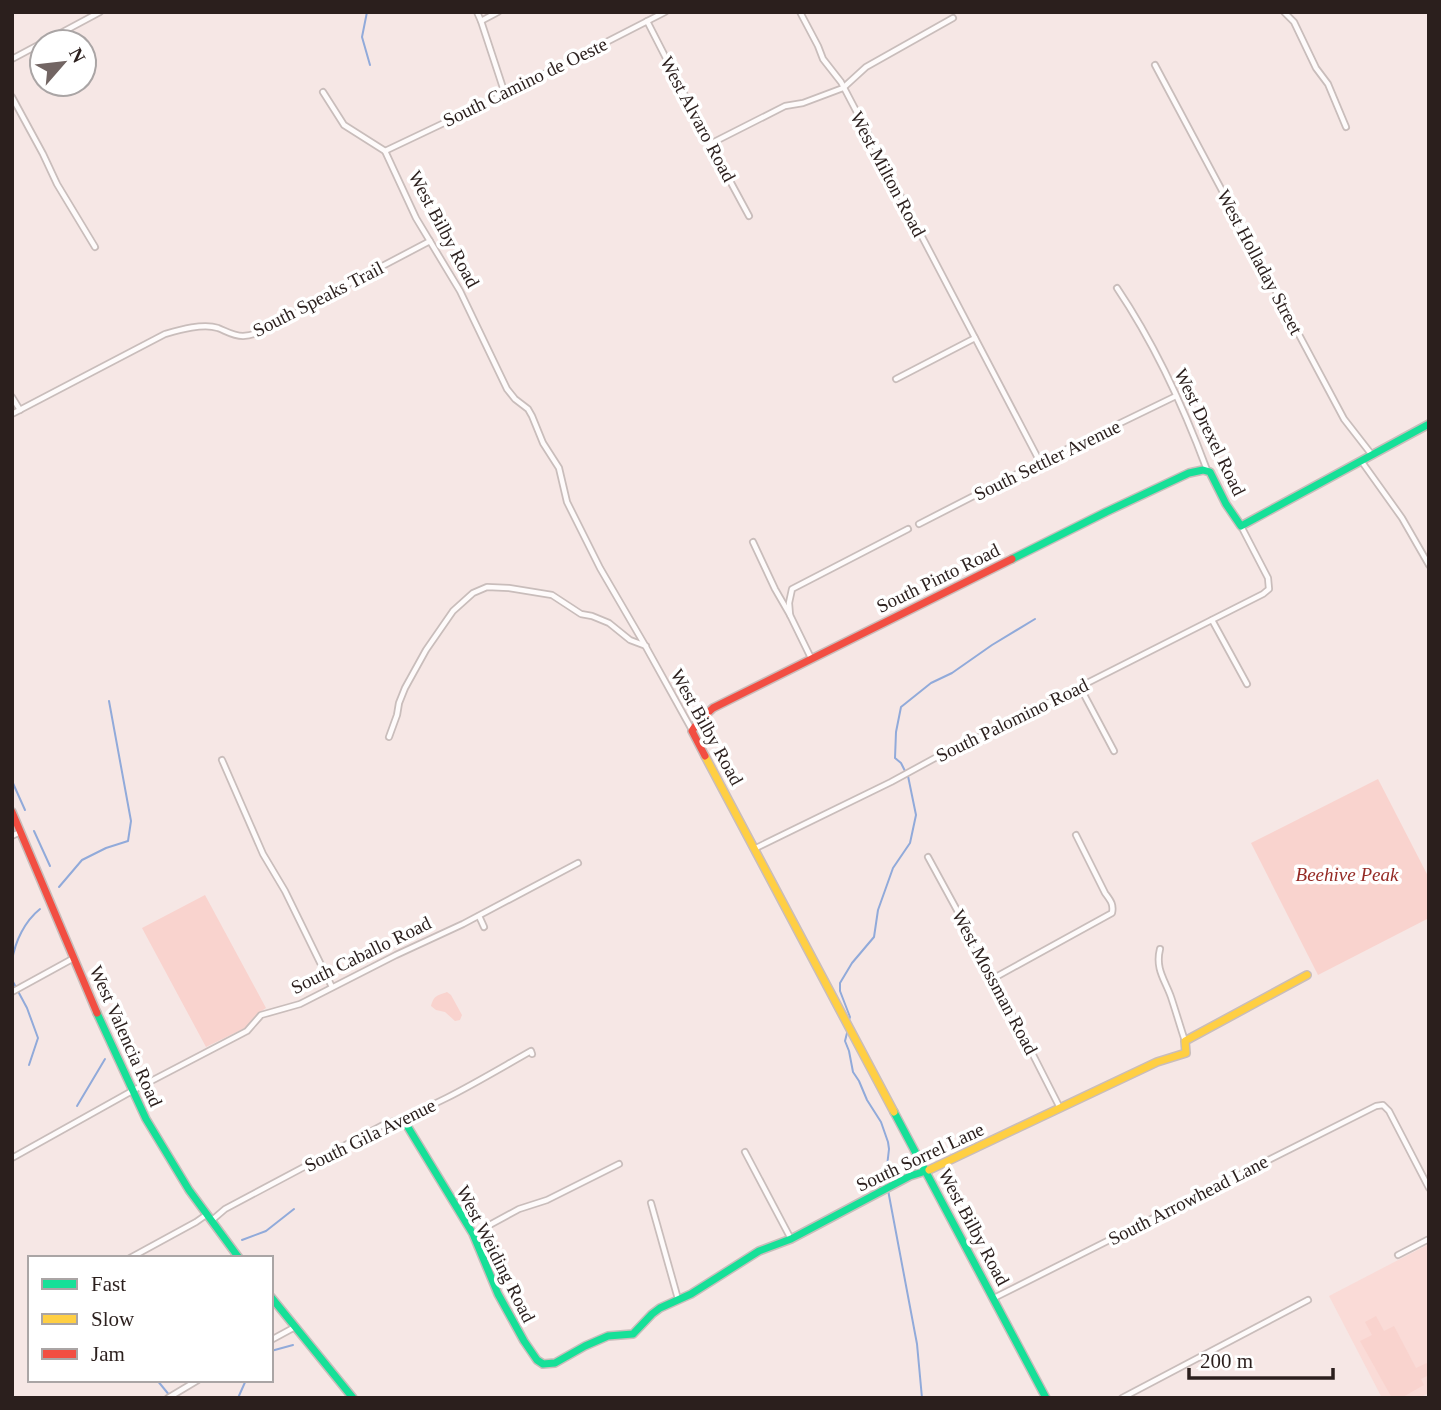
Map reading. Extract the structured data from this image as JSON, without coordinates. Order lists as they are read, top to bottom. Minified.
{"streets":{"street":["South Camino de Oeste","West Alvaro Road","West Milton Road","West Bilby Road","West Holladay Street","South Speaks Trail","West Drexel Road","South Settler Avenue","South Pinto Road","South Palomino Road","South Caballo Road","West Mossman Road","West Valencia Road","South Gila Avenue","South Sorrel Lane","South Arrowhead Lane","West Weiding Road"]},"crossings":[["South Camino de Oeste","West Alvaro Road"],["South Camino de Oeste","West Bilby Road"],["West Milton Road","South Settler Avenue"],["West Bilby Road","South Speaks Trail"],["West Bilby Road","South Pinto Road"],["West Bilby Road","South Palomino Road"],["West Bilby Road","South Sorrel Lane"],["West Bilby Road","South Arrowhead Lane"],["West Drexel Road","South Settler Avenue"],["West Drexel Road","South Pinto Road"],["West Drexel Road","South Palomino Road"],["South Caballo Road","West Valencia Road"],["West Mossman Road","South Sorrel Lane"],["West Valencia Road","South Gila Avenue"],["South Gila Avenue","West Weiding Road"],["South Sorrel Lane","West Weiding Road"]],"parks":["Beehive Peak"],"legend":["Fast","Slow","Jam"],"scale_bar":"200 m","north":"top right"}
